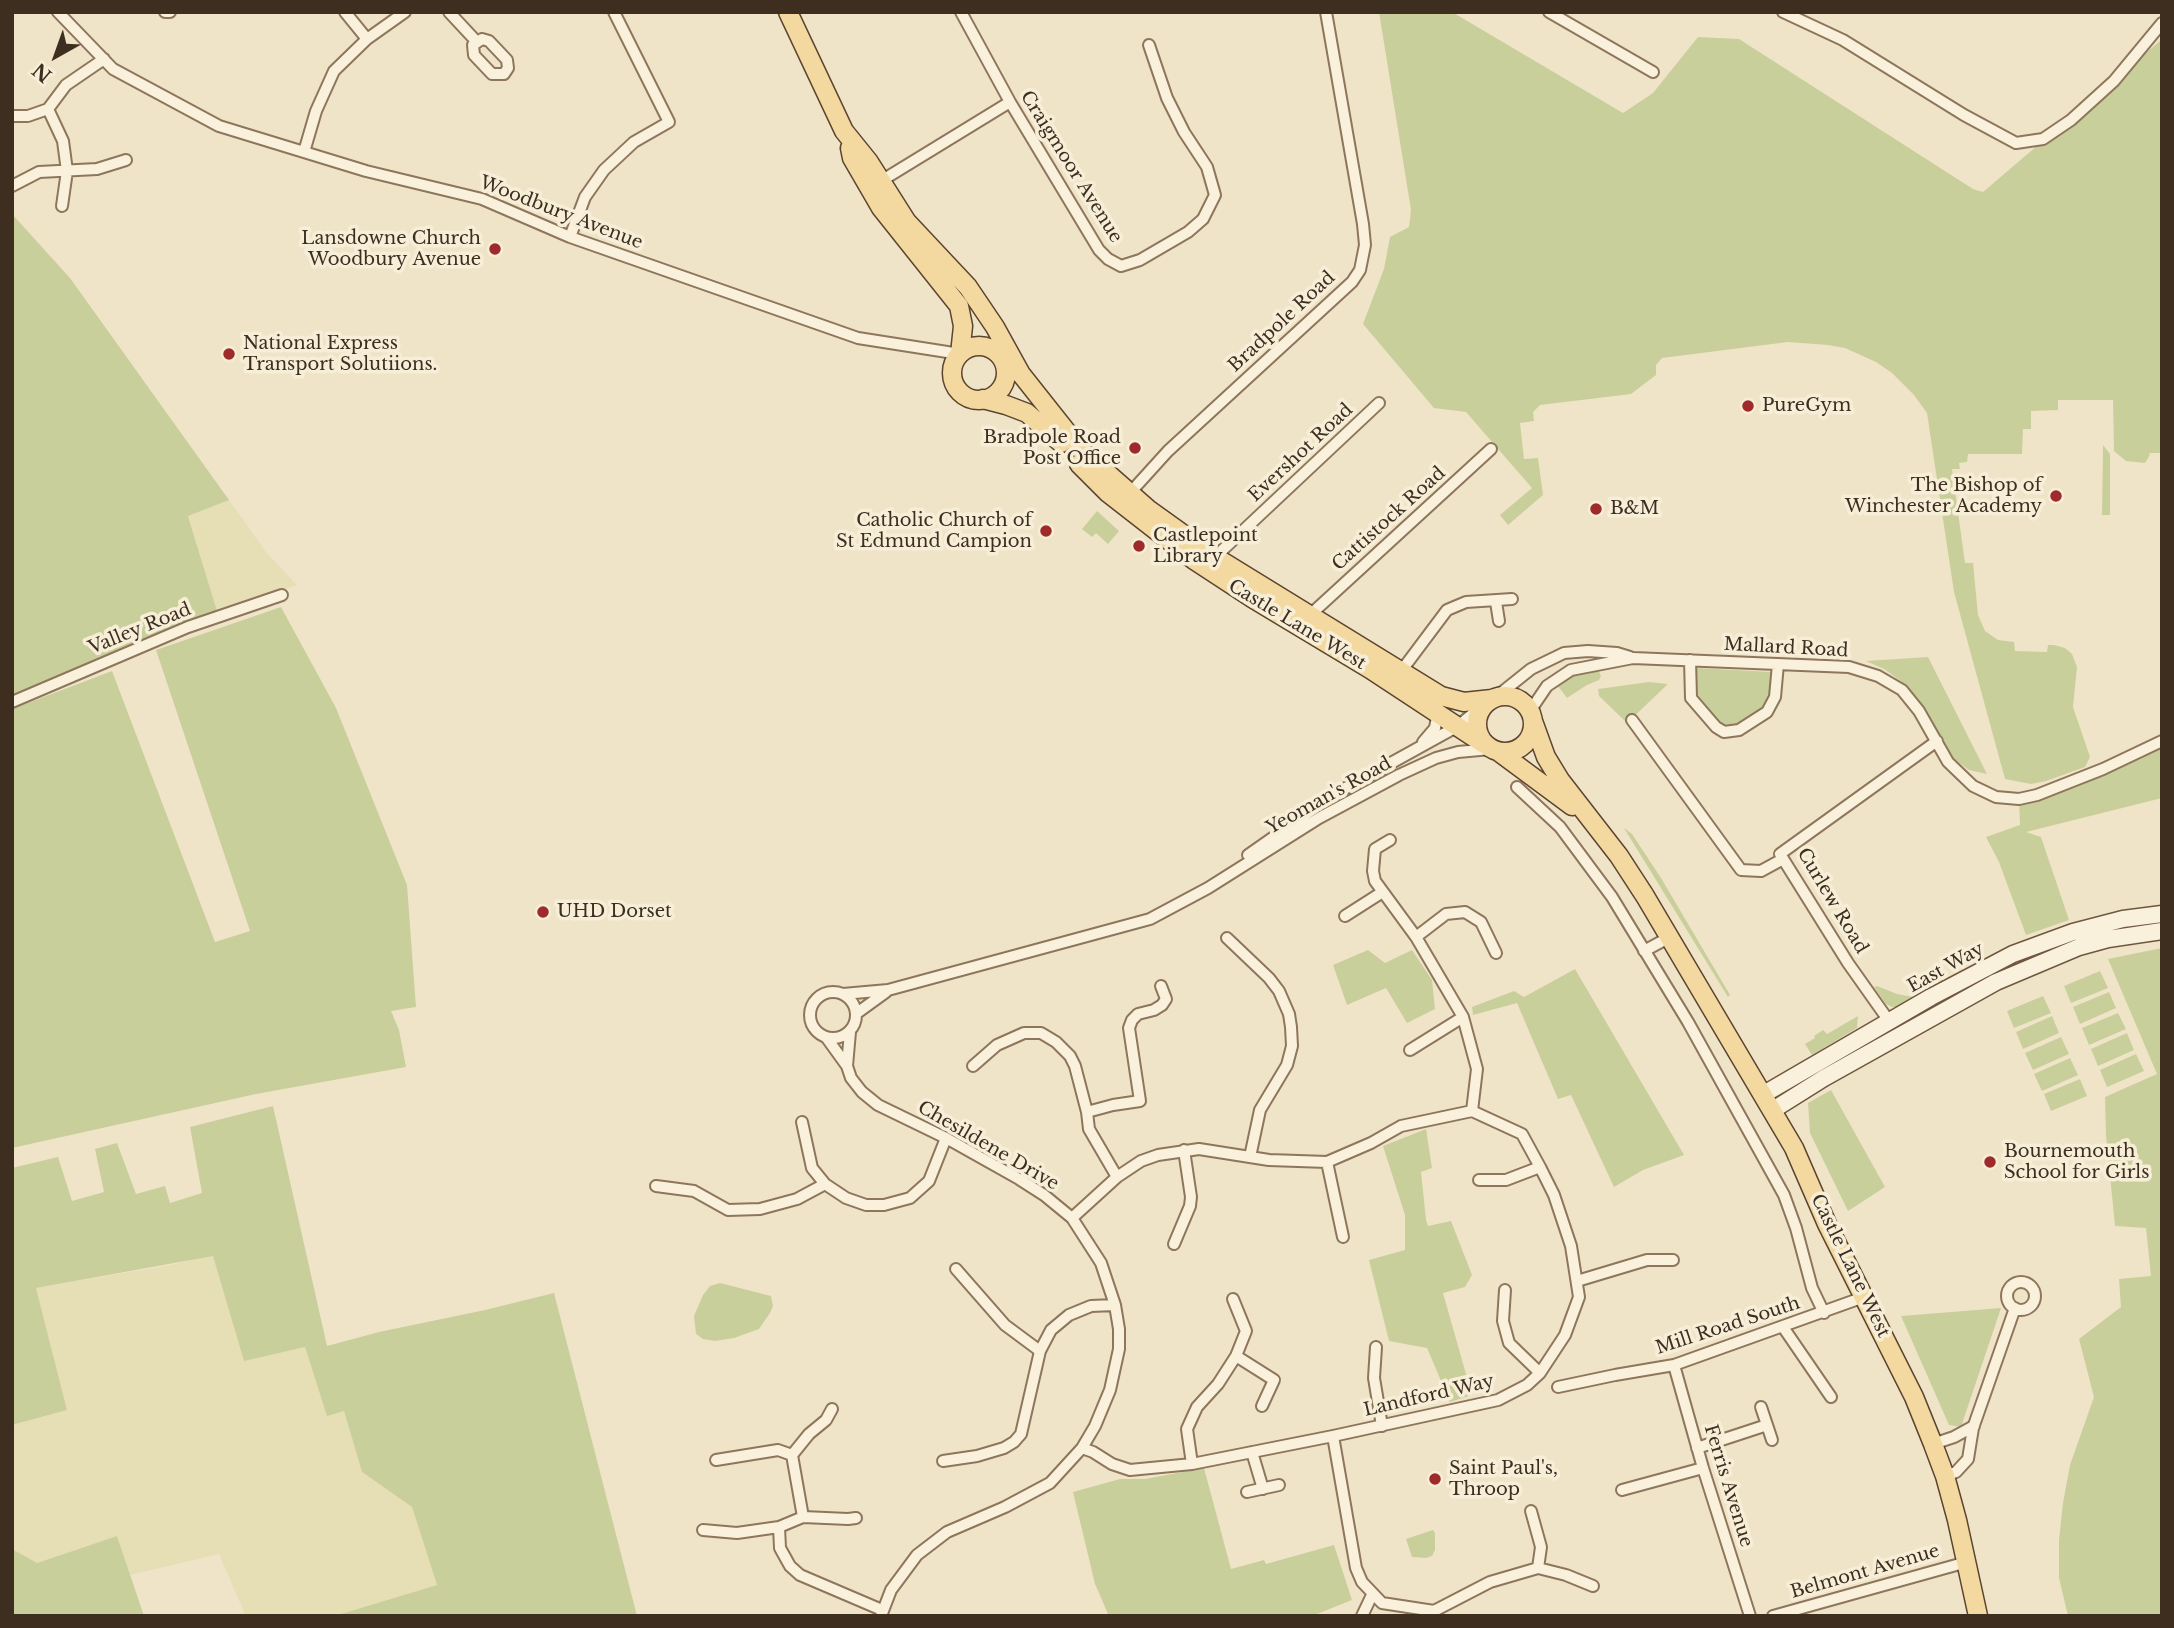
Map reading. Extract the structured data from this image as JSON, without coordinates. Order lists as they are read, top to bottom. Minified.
{"streets":{"main road":["Castle Lane West"],"street":["Craigmoor Avenue","Woodbury Avenue","Bradpole Road","Evershot Road","Cattistock Road","Valley Road","Mallard Road","Yeoman's Road","Curlew Road","East Way","Chesildene Drive","Mill Road South","Landford Way","Ferris Avenue","Belmont Avenue"]},"crossings":[["Woodbury Avenue","Castle Lane West"],["Bradpole Road","Castle Lane West"],["Evershot Road","Castle Lane West"],["Cattistock Road","Castle Lane West"],["Castle Lane West","Mallard Road"],["Castle Lane West","Yeoman's Road"],["Castle Lane West","East Way"],["Castle Lane West","Mill Road South"],["Castle Lane West","Belmont Avenue"],["Mallard Road","Yeoman's Road"],["Mallard Road","Curlew Road"],["Yeoman's Road","Chesildene Drive"],["Curlew Road","East Way"],["Chesildene Drive","Landford Way"],["Mill Road South","Ferris Avenue"]],"places":["Lansdowne Church Woodbury Avenue","National Express Transport Solutiions.","PureGym","Bradpole Road Post Office","The Bishop of Winchester Academy","B&M","Catholic Church of St Edmund Campion","Castlepoint Library","UHD Dorset","Bournemouth School for Girls","Saint Paul's, Throop"],"north":"bottom left"}
